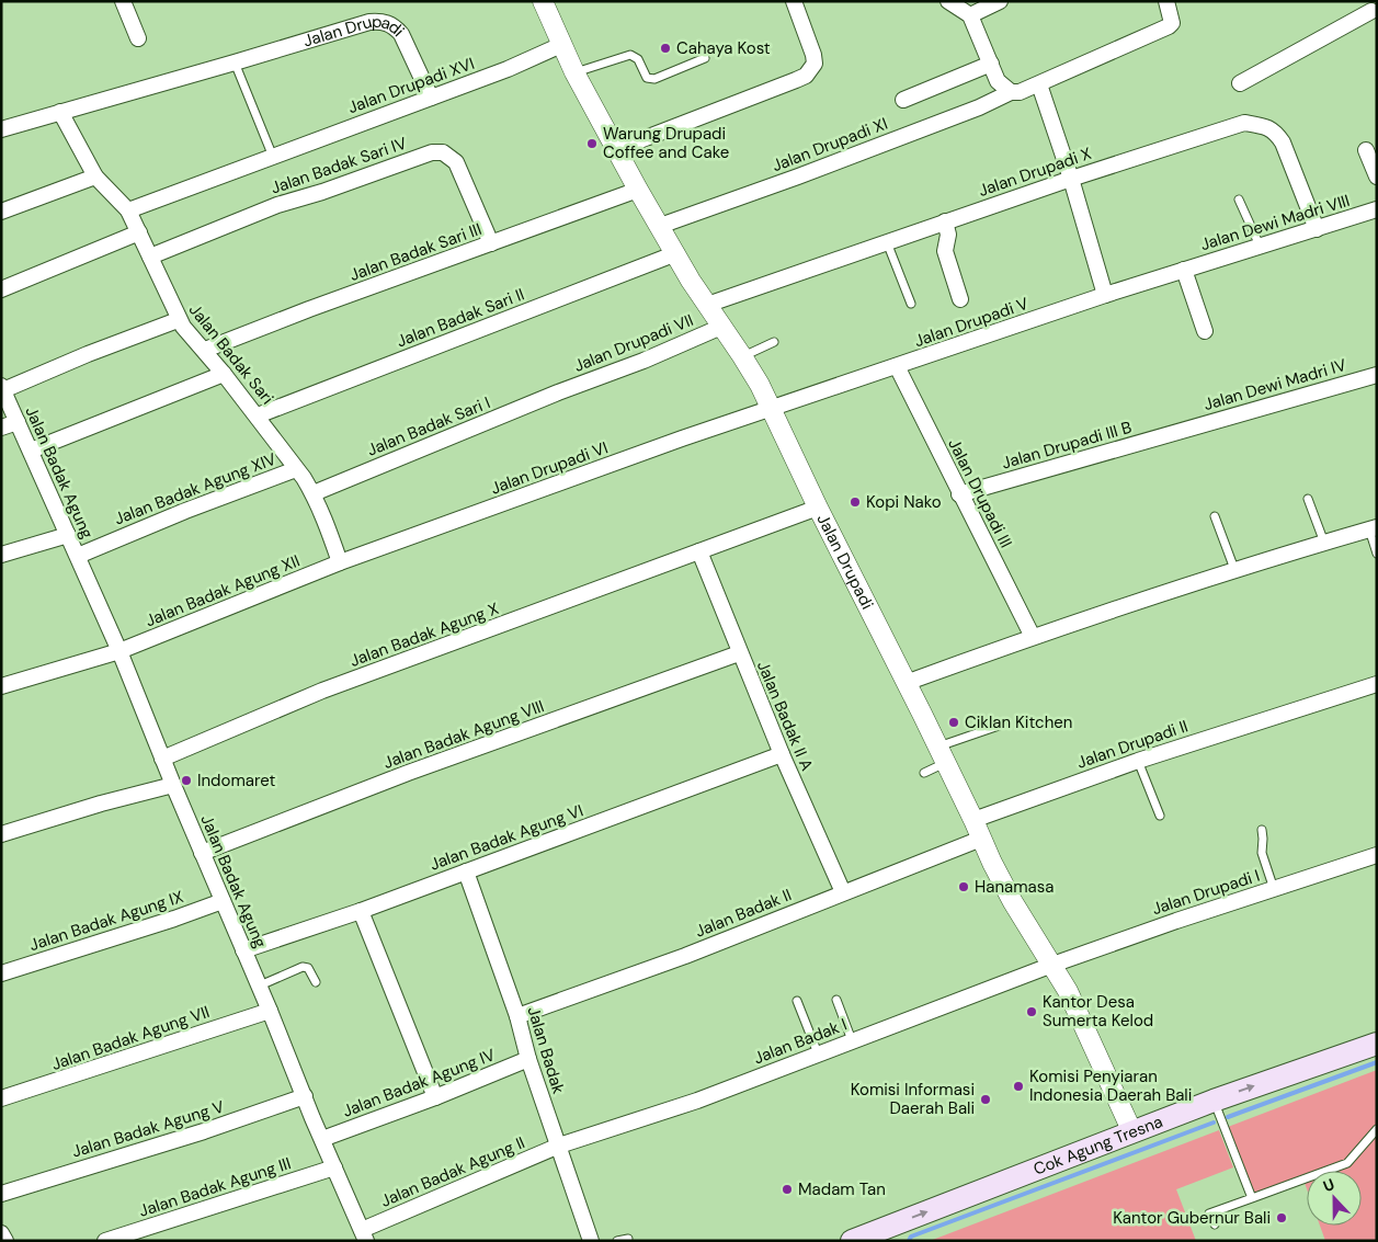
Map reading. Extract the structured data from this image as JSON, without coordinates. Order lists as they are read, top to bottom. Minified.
{"streets":{"main road":["Cok Agung Tresna"],"street":["Jalan Drupadi","Jalan Drupadi XVI","Jalan Drupadi XI","Jalan Badak Sari IV","Jalan Drupadi X","Jalan Dewi Madri VIII","Jalan Badak Sari III","Jalan Badak Sari II","Jalan Drupadi V","Jalan Drupadi VII","Jalan Badak Sari","Jalan Dewi Madri IV","Jalan Badak Sari I","Jalan Drupadi III B","Jalan Drupadi VI","Jalan Badak Agung","Jalan Badak Agung XIV","Jalan Drupadi III","Jalan Badak Agung XII","Jalan Badak Agung X","Jalan Badak II A","Jalan Badak Agung VIII","Jalan Drupadi II","Jalan Badak Agung VI","Jalan Drupadi I","Jalan Badak II","Jalan Badak Agung IX","Jalan Badak Agung VII","Jalan Badak I","Jalan Badak","Jalan Badak Agung IV","Jalan Badak Agung V","Jalan Badak Agung II","Jalan Badak Agung III"]},"crossings":[["Jalan Drupadi","Jalan Drupadi XVI"],["Jalan Drupadi","Jalan Drupadi XI"],["Jalan Drupadi","Jalan Drupadi X"],["Jalan Drupadi","Jalan Badak Sari III"],["Jalan Drupadi","Jalan Badak Sari II"],["Jalan Drupadi","Jalan Drupadi V"],["Jalan Drupadi","Jalan Drupadi VII"],["Jalan Drupadi","Jalan Badak Sari"],["Jalan Drupadi","Jalan Drupadi VI"],["Jalan Drupadi","Jalan Badak Agung X"],["Jalan Drupadi","Jalan Drupadi II"],["Jalan Drupadi","Jalan Drupadi I"],["Jalan Drupadi","Jalan Badak II"],["Jalan Drupadi","Jalan Badak I"],["Jalan Drupadi","Cok Agung Tresna"],["Jalan Drupadi XVI","Jalan Badak Sari"],["Jalan Badak Sari IV","Jalan Badak Sari III"],["Jalan Badak Sari IV","Jalan Badak Sari"],["Jalan Drupadi X","Jalan Dewi Madri VIII"],["Jalan Dewi Madri VIII","Jalan Drupadi V"],["Jalan Badak Sari III","Jalan Badak Sari"],["Jalan Badak Sari II","Jalan Badak Sari"],["Jalan Drupadi V","Jalan Drupadi VI"],["Jalan Drupadi V","Jalan Drupadi III"],["Jalan Drupadi VII","Jalan Badak Sari I"],["Jalan Badak Sari","Jalan Badak Sari I"],["Jalan Badak Sari","Jalan Drupadi VI"],["Jalan Badak Sari","Jalan Badak Agung XIV"],["Jalan Badak Sari","Jalan Badak Agung XII"],["Jalan Dewi Madri IV","Jalan Drupadi III B"],["Jalan Drupadi III B","Jalan Drupadi III"],["Jalan Drupadi VI","Jalan Badak Agung XII"],["Jalan Badak Agung","Jalan Badak Agung XIV"],["Jalan Badak Agung","Jalan Badak Agung XII"],["Jalan Badak Agung","Jalan Badak Agung X"],["Jalan Badak Agung","Jalan Badak Agung VIII"],["Jalan Badak Agung","Jalan Badak Agung VI"],["Jalan Badak Agung","Jalan Badak Agung IX"],["Jalan Badak Agung","Jalan Badak Agung VII"],["Jalan Badak Agung","Jalan Badak Agung IV"],["Jalan Badak Agung","Jalan Badak Agung V"],["Jalan Badak Agung","Jalan Badak Agung II"],["Jalan Badak Agung","Jalan Badak Agung III"],["Jalan Badak Agung X","Jalan Badak II A"],["Jalan Badak II A","Jalan Badak Agung VIII"],["Jalan Badak II A","Jalan Badak Agung VI"],["Jalan Badak II A","Jalan Badak II"],["Jalan Badak Agung VI","Jalan Badak"],["Jalan Drupadi I","Jalan Badak I"],["Jalan Badak II","Jalan Badak"],["Jalan Badak I","Jalan Badak"],["Jalan Badak I","Jalan Badak Agung II"],["Jalan Badak","Jalan Badak Agung IV"],["Jalan Badak","Jalan Badak Agung II"]],"one_way":["Cok Agung Tresna"],"places":["Cahaya Kost","Warung Drupadi Coffee and Cake","Kopi Nako","Ciklan Kitchen","Indomaret","Hanamasa","Kantor Desa Sumerta Kelod","Komisi Penyiaran Indonesia Daerah Bali","Komisi Informasi Daerah Bali","Madam Tan","Kantor Gubernur Bali"],"north":"top"}
